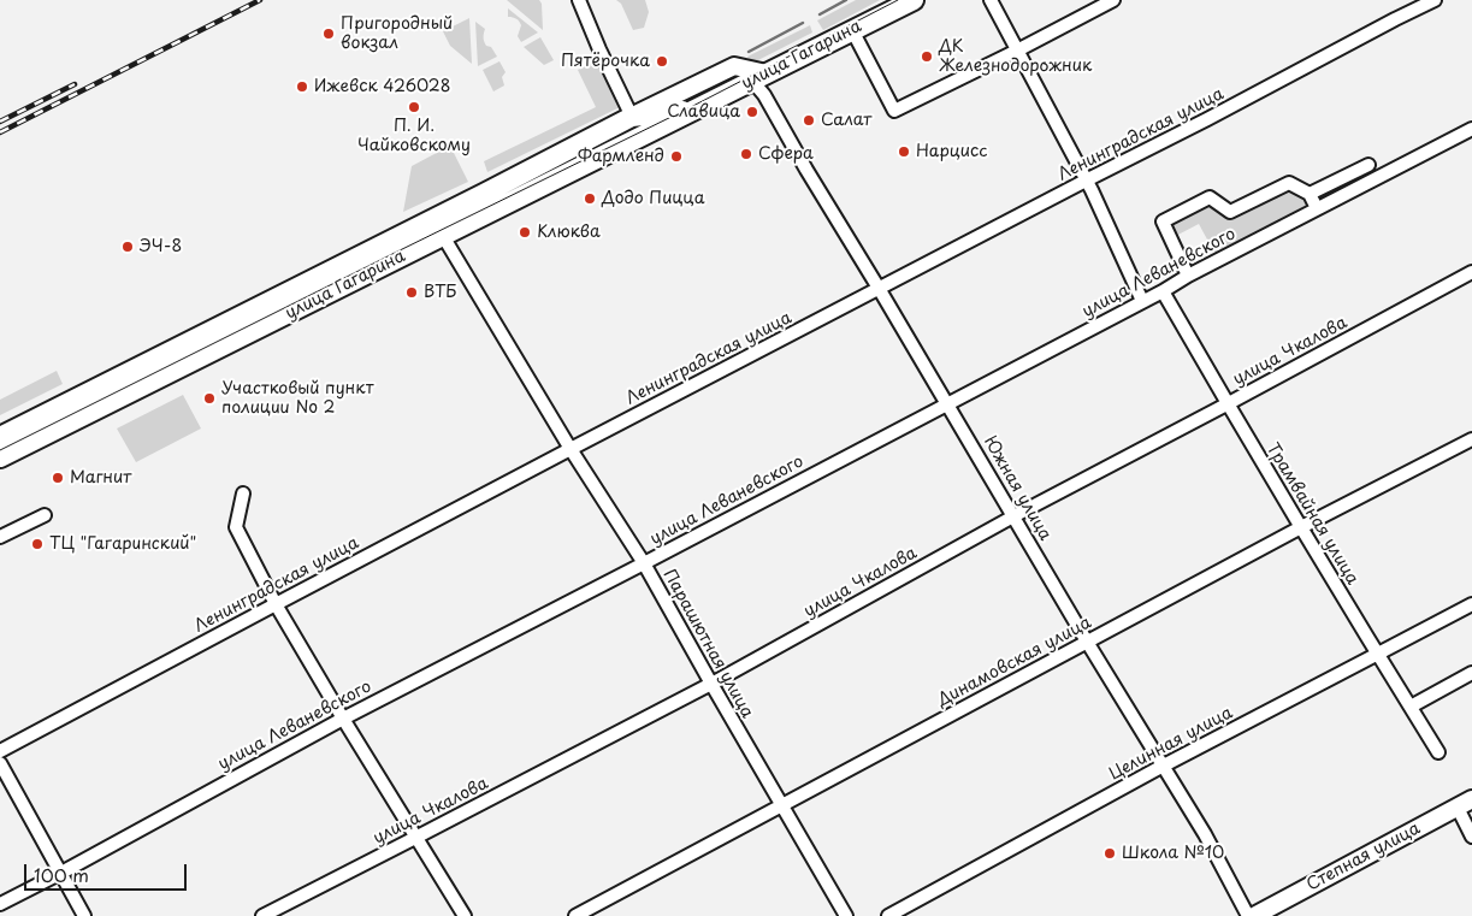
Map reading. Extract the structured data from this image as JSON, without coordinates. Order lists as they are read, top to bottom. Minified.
{"streets":{"main road":["улица Гагарина"],"street":["Ленинградская улица","улица Леваневского","улица Чкалова","Южная улица","Трамвайная улица","Парашютная улица","Динамовская улица","Целинная улица","Степная улица"]},"crossings":[["улица Гагарина","Южная улица"],["улица Гагарина","Парашютная улица"],["Ленинградская улица","Южная улица"],["Ленинградская улица","Парашютная улица"],["улица Леваневского","Южная улица"],["улица Леваневского","Трамвайная улица"],["улица Леваневского","Парашютная улица"],["улица Чкалова","Южная улица"],["улица Чкалова","Трамвайная улица"],["улица Чкалова","Парашютная улица"],["Южная улица","Динамовская улица"],["Южная улица","Целинная улица"],["Трамвайная улица","Динамовская улица"],["Трамвайная улица","Целинная улица"],["Парашютная улица","Динамовская улица"]],"places":["Пригородный вокзал","ДК Железнодорожник","Пятёрочка","Ижевск 426028","П. И. Чайковскому","Славица","Салат","Нарцисс","Сфера","Фармленд","Додо Пицца","Клюква","ЭЧ-8","ВТБ","Участковый пункт полиции No 2","Магнит","ТЦ \"Гагаринский\"","Школа №10"],"scale_bar":"100 m"}
